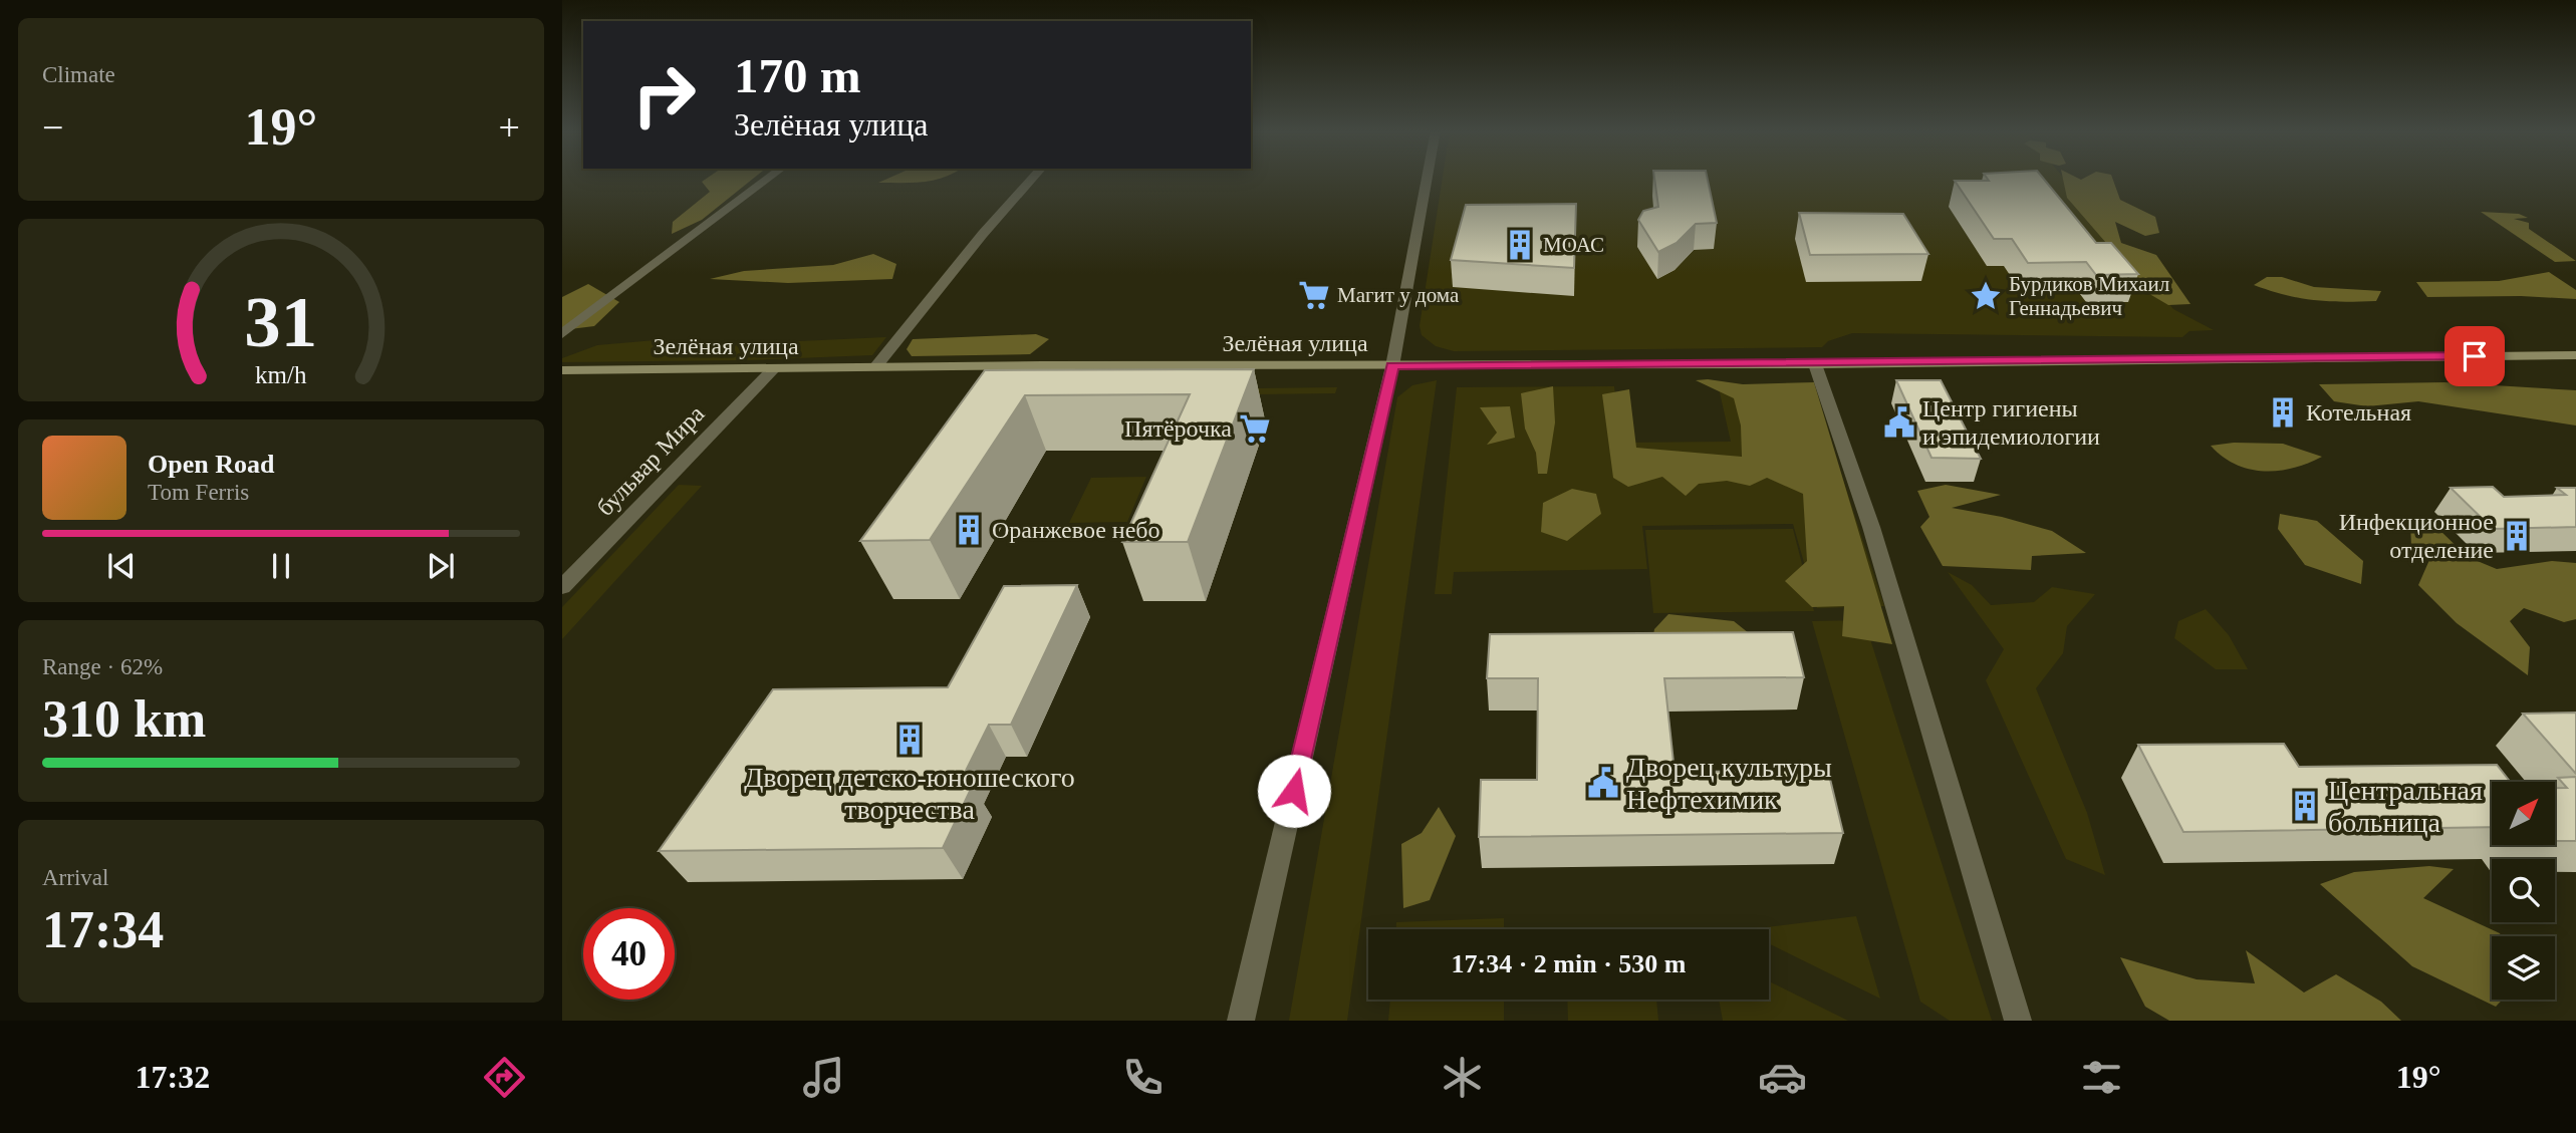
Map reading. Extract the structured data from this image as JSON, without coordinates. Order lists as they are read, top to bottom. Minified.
{"streets":{"main road":["Зелёная улица"],"street":["бульвар Мира"]},"crossings":[["Зелёная улица","бульвар Мира"]],"places":{"building":["МОАС","Котельная","Оранжевое небо","Инфекционное отделение","Дворец детско-юношеского творчества","Центральная больница"],"supermarket":["Магит у дома","Пятёрочка"],"place":["Бурдиков Михаил Геннадьевич"],"public building":["Центр гигиены и эпидемиологии","Дворец культуры Нефтехимик"]},"north":"top right","page":{"tile":["Climate",["Range · 62%","310 km"],["Arrival","17:34"]],"turn":["170 m","Зелёная улица"],"heat":["−","19°","+"],"song":["Open Road","Tom Ferris"],"limit":"40","trip":"17:34 · 2 min · 530 m","tabs":["17:32","19°"],"gauge":["31","km/h"]}}
